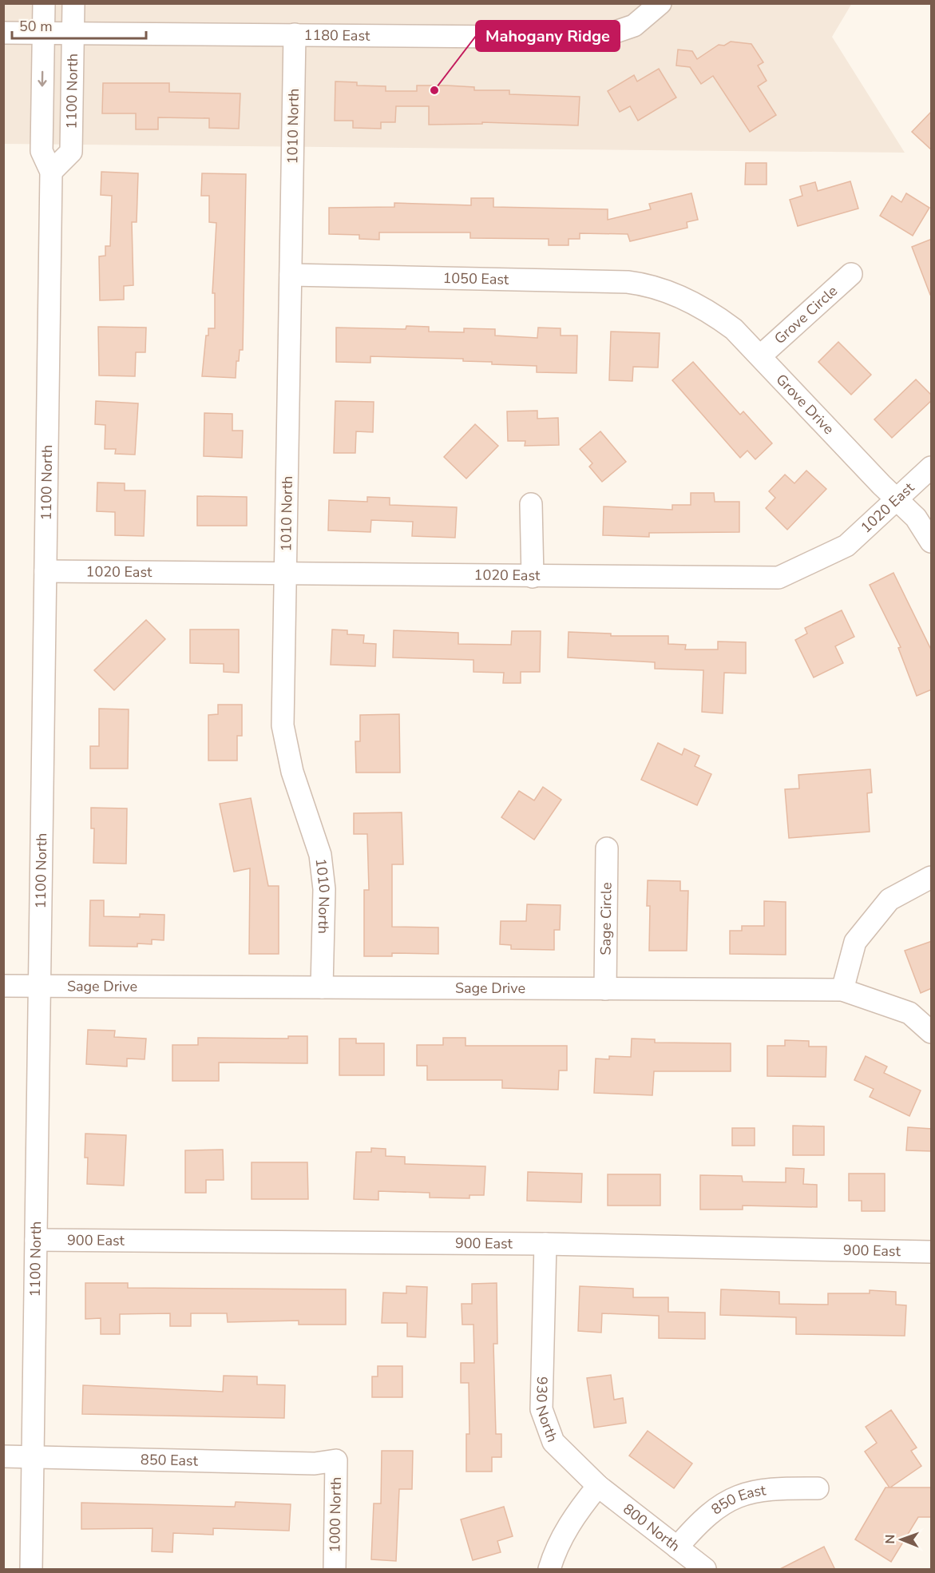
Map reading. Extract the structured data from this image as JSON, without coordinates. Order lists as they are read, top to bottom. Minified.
{"streets":{"street":["1180 East","1100 North","1010 North","1050 East","Grove Circle","Grove Drive","1020 East","Sage Circle","Sage Drive","900 East","930 North","850 East","1000 North","800 North"]},"crossings":[["1180 East","1100 North"],["1180 East","1010 North"],["1100 North","1020 East"],["1100 North","Sage Drive"],["1100 North","900 East"],["1100 North","850 East"],["1010 North","1050 East"],["1010 North","1020 East"],["1010 North","Sage Drive"],["1050 East","Grove Drive"],["Grove Circle","Grove Drive"],["Grove Drive","1020 East"],["Sage Circle","Sage Drive"],["900 East","930 North"],["930 North","800 North"],["850 East","1000 North"],["850 East","800 North"]],"places":["Mahogany Ridge"],"scale_bar":"50 m","north":"left"}
